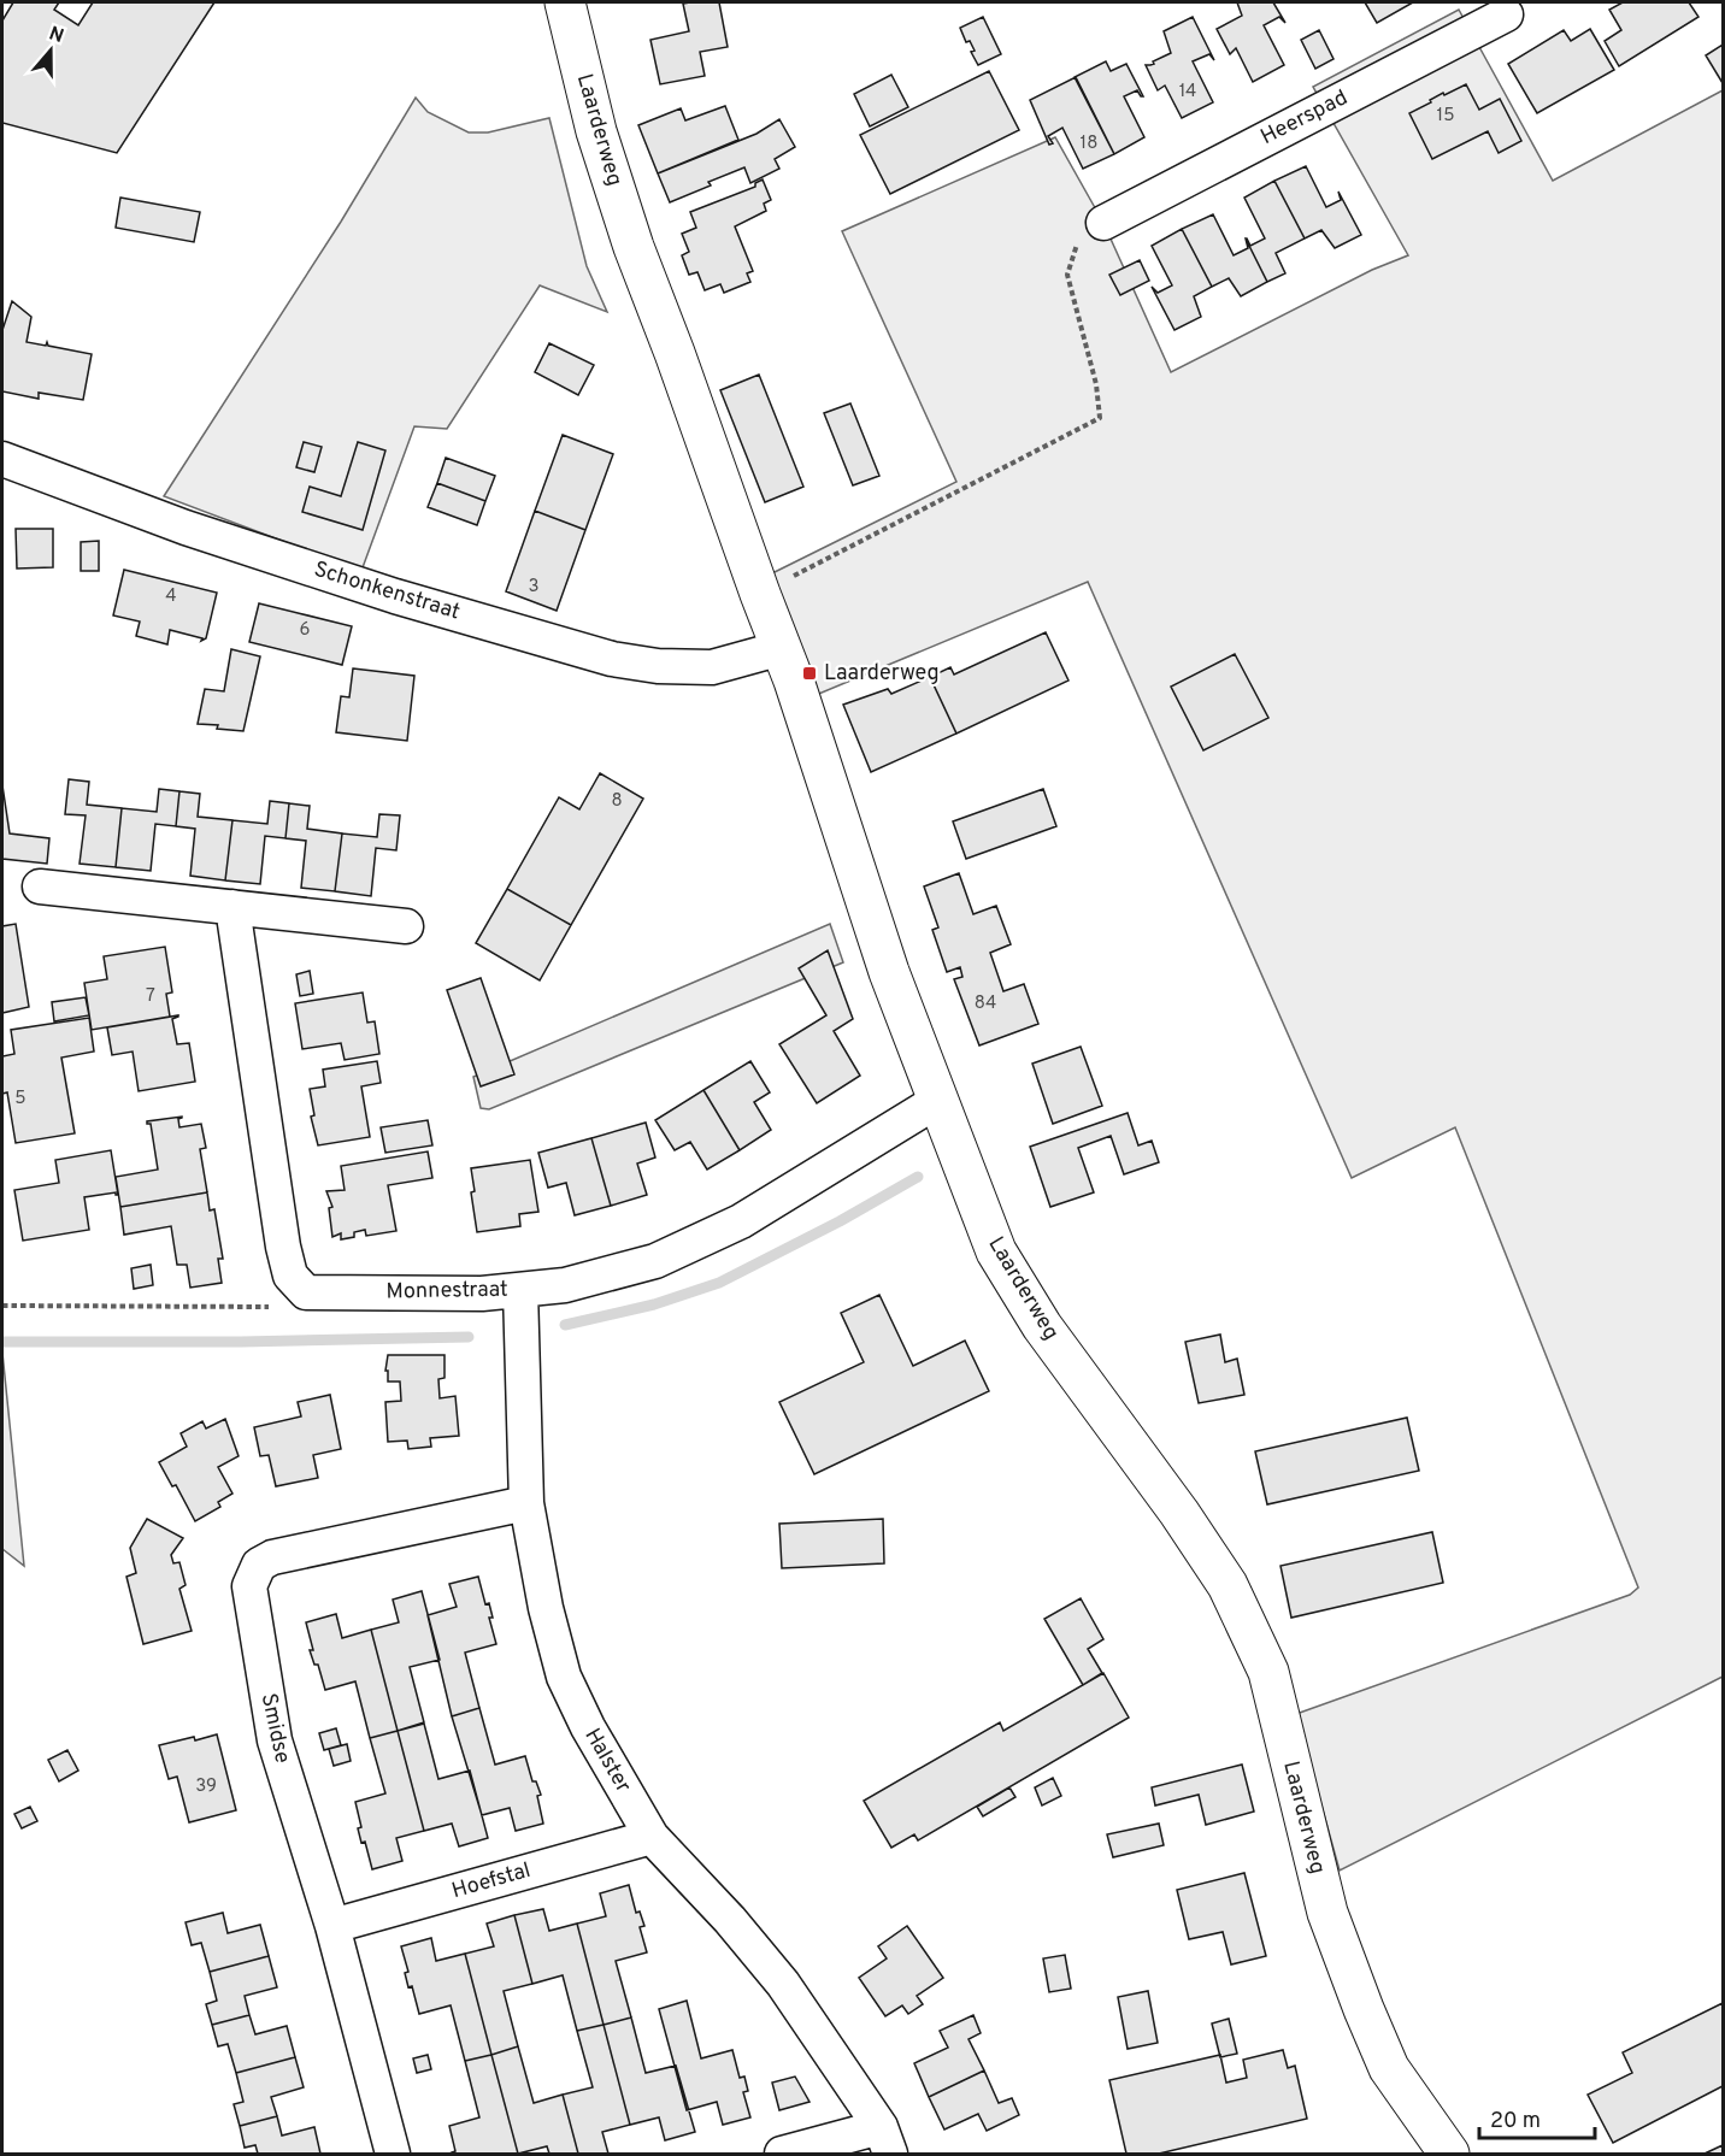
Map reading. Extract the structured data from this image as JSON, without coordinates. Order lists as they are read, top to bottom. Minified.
{"streets":{"street":["Heerspad","Laarderweg","Schonkenstraat","Monnestraat","Smidse","Halster","Hoefstal"]},"crossings":[["Laarderweg","Schonkenstraat"],["Laarderweg","Monnestraat"],["Monnestraat","Halster"],["Smidse","Halster"],["Smidse","Hoefstal"],["Halster","Hoefstal"]],"places":{"transit":["Laarderweg"]},"house_numbers":["14","15","18","3","4","6","8","7","84","5","39"],"scale_bar":"20 m","north":"top"}
